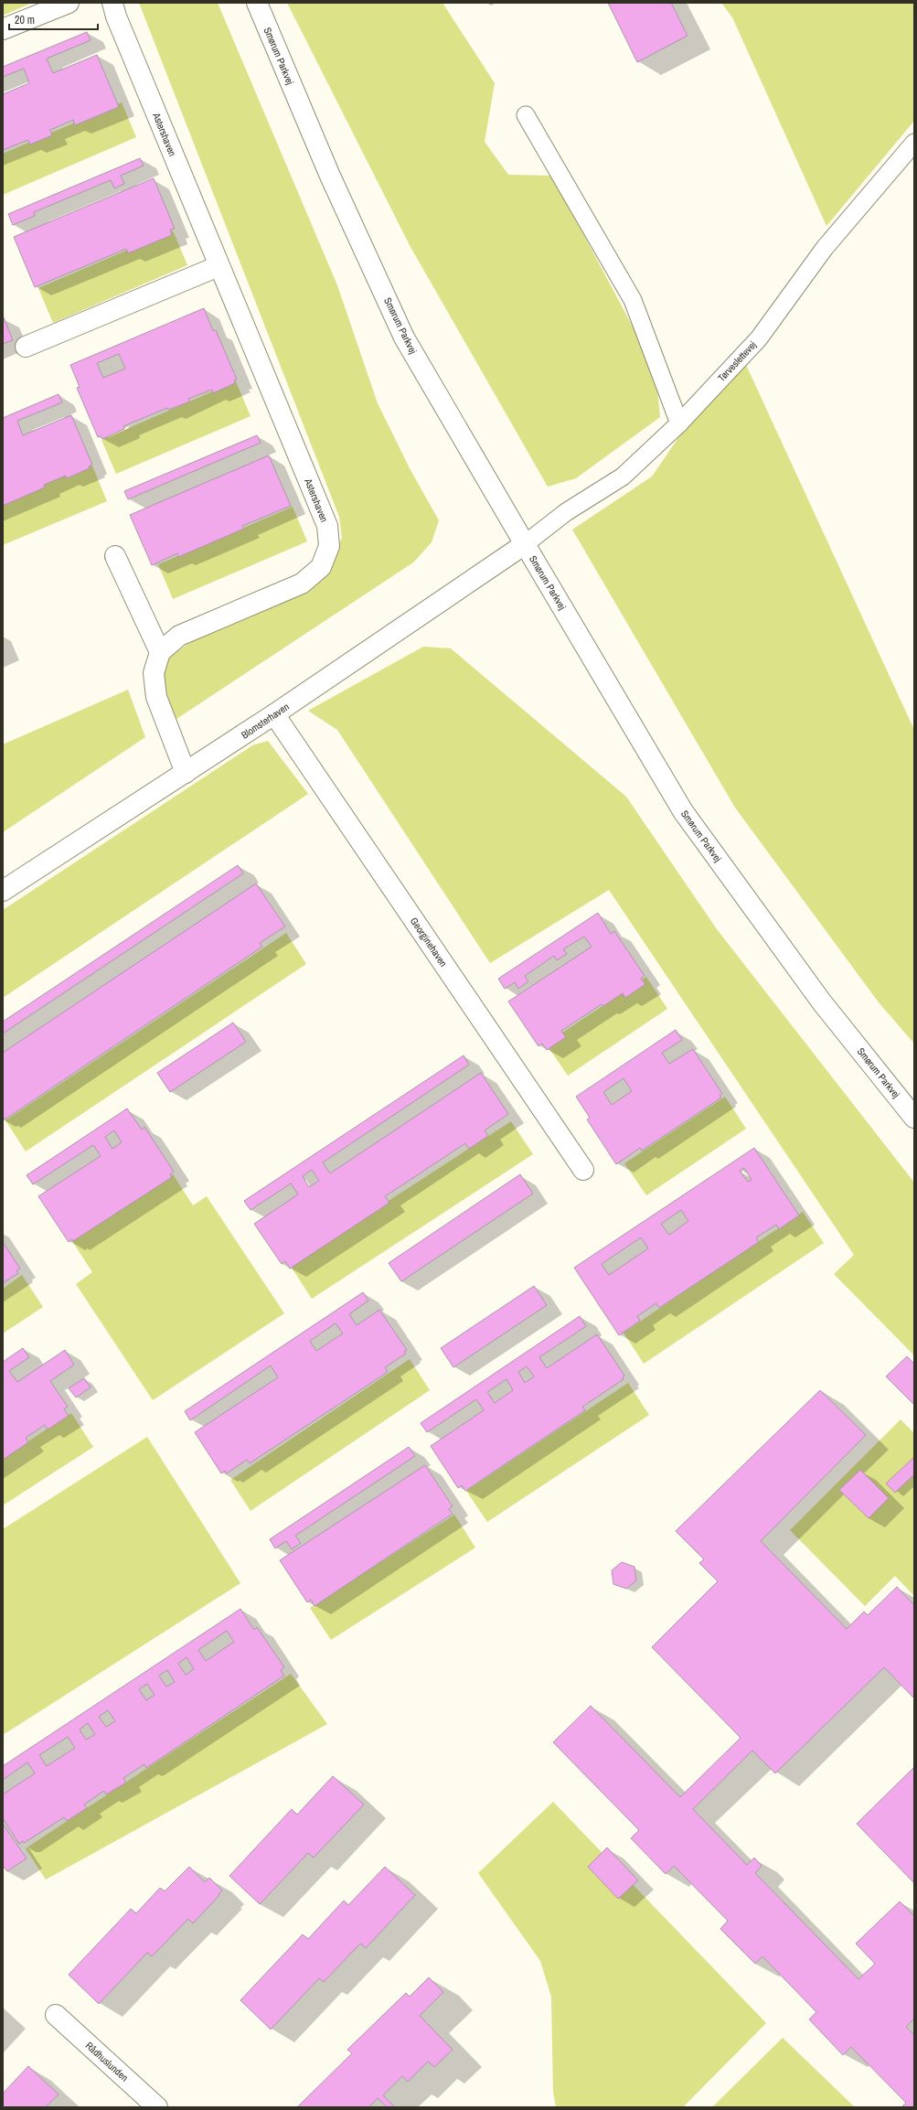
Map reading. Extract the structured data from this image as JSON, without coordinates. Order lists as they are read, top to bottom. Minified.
{"streets":{"street":["Smørum Parkvej","Astershaven","Blomsterhaven","Georginehaven","Rådhuslunden"],"lane":["Tørveslettevej"]},"crossings":[["Smørum Parkvej","Tørveslettevej"],["Smørum Parkvej","Blomsterhaven"],["Tørveslettevej","Blomsterhaven"],["Blomsterhaven","Georginehaven"]],"scale_bar":"20 m"}
